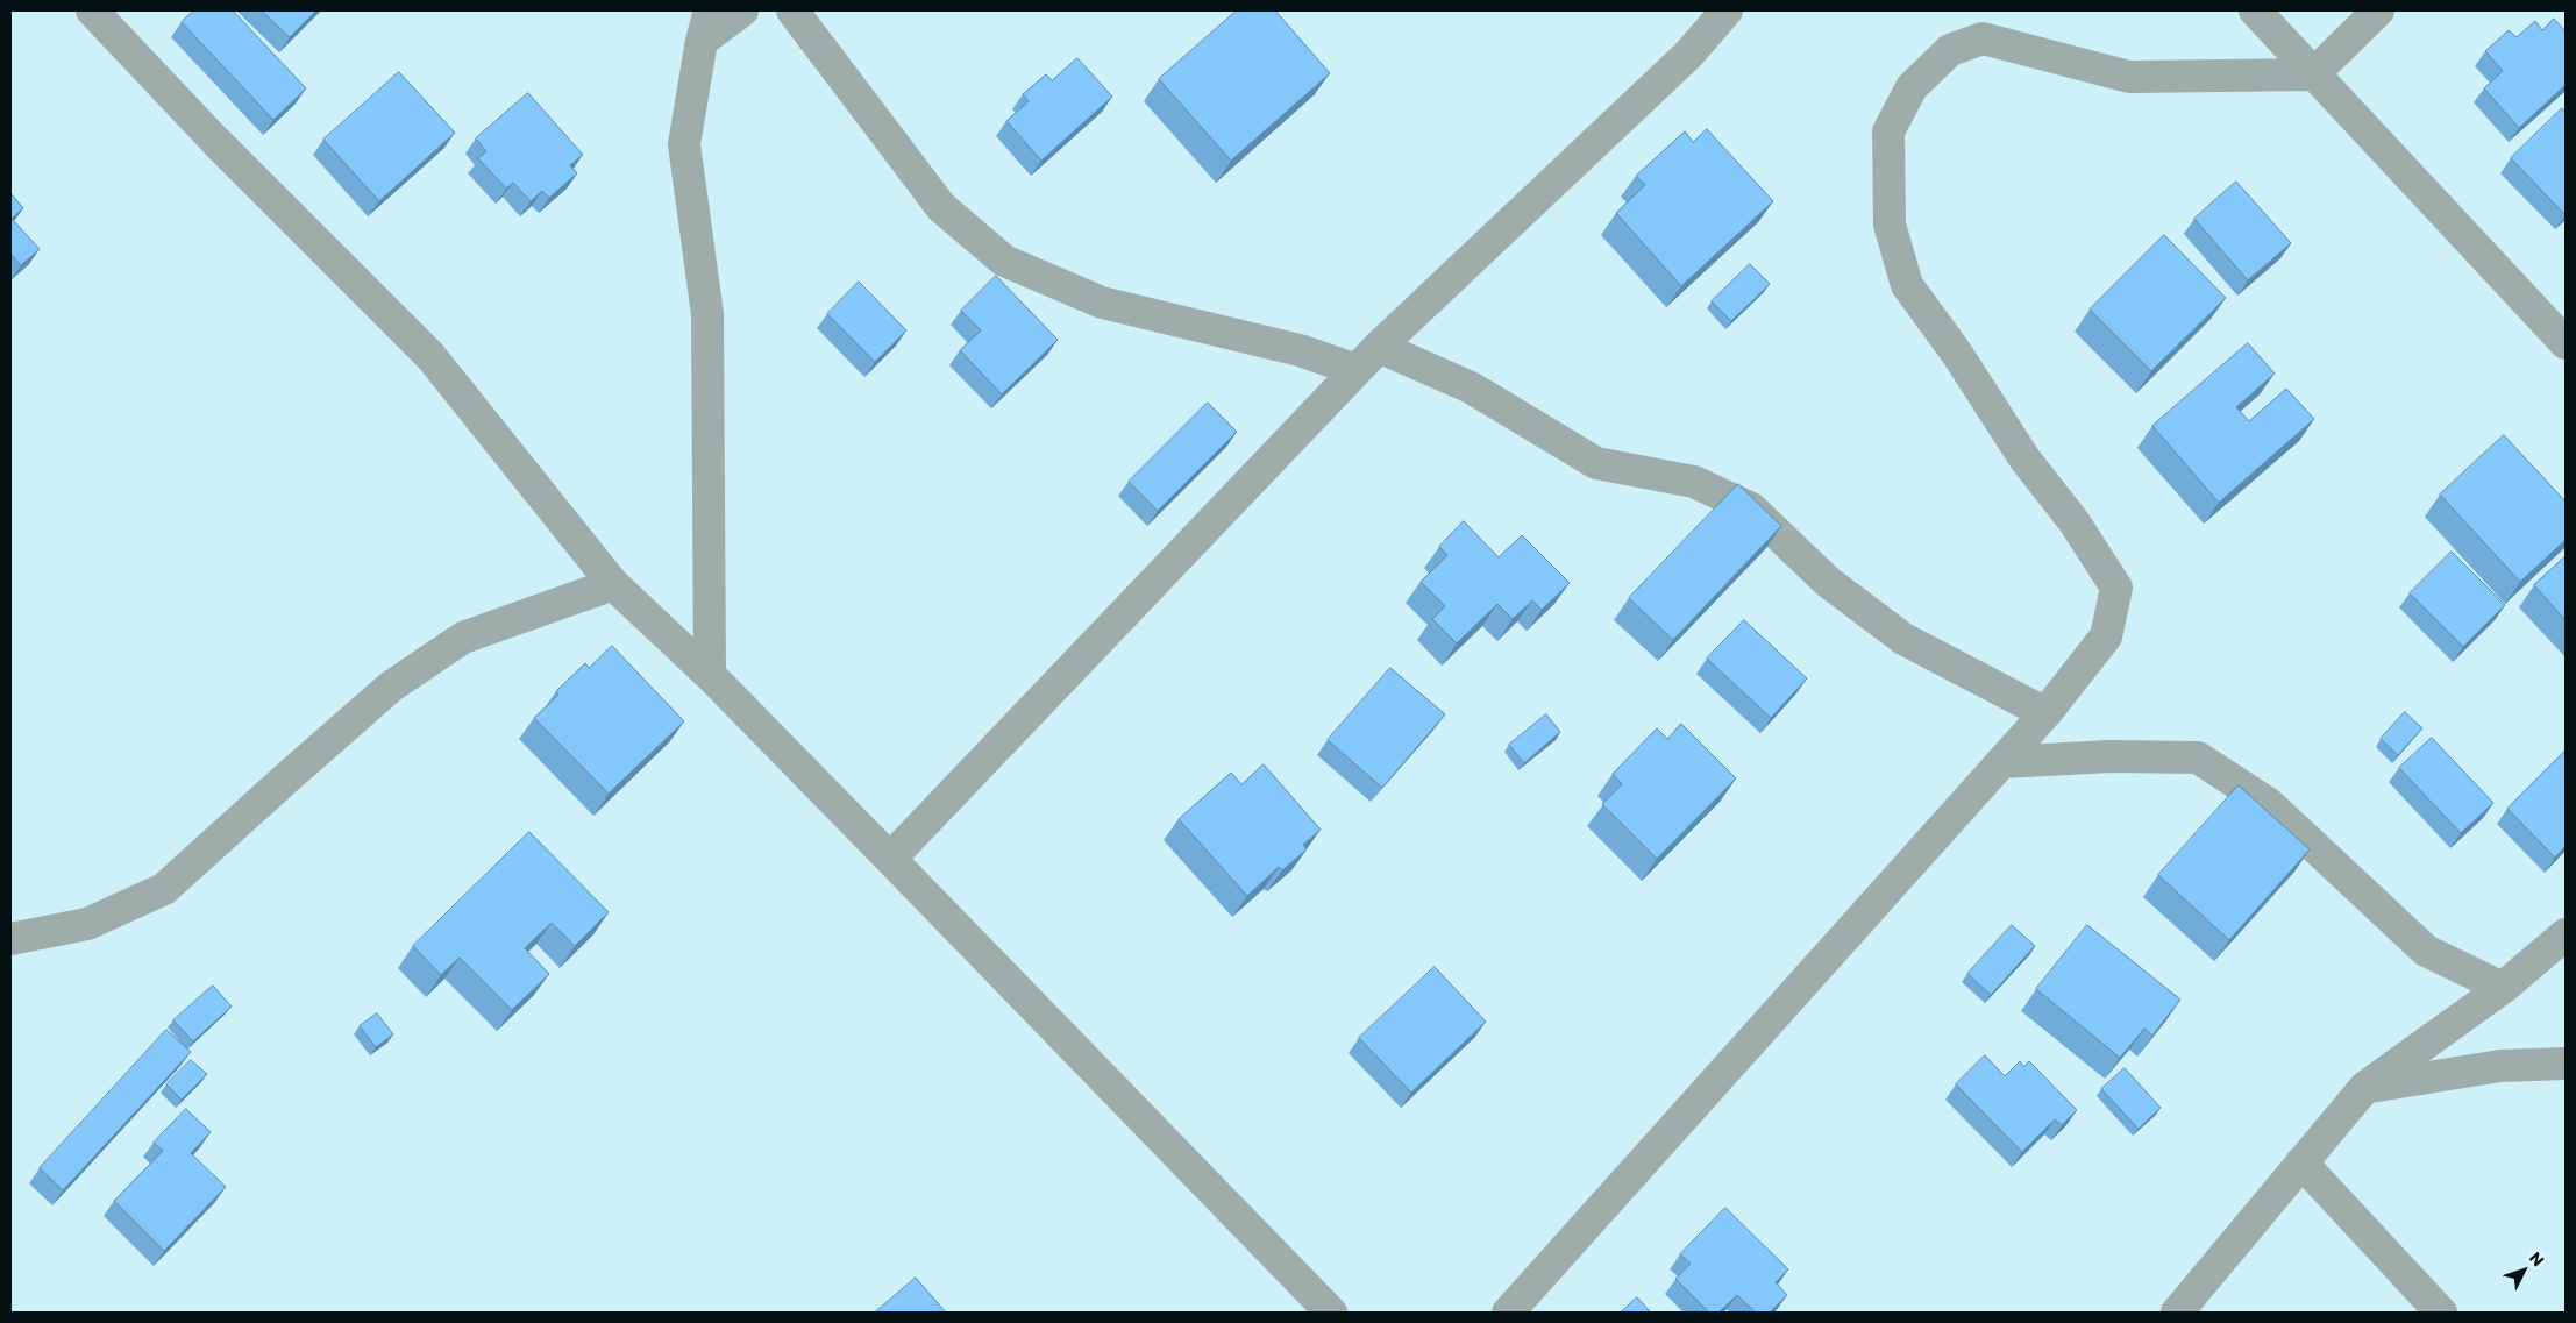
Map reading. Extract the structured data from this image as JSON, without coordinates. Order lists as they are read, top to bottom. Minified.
{"north":"top right"}
